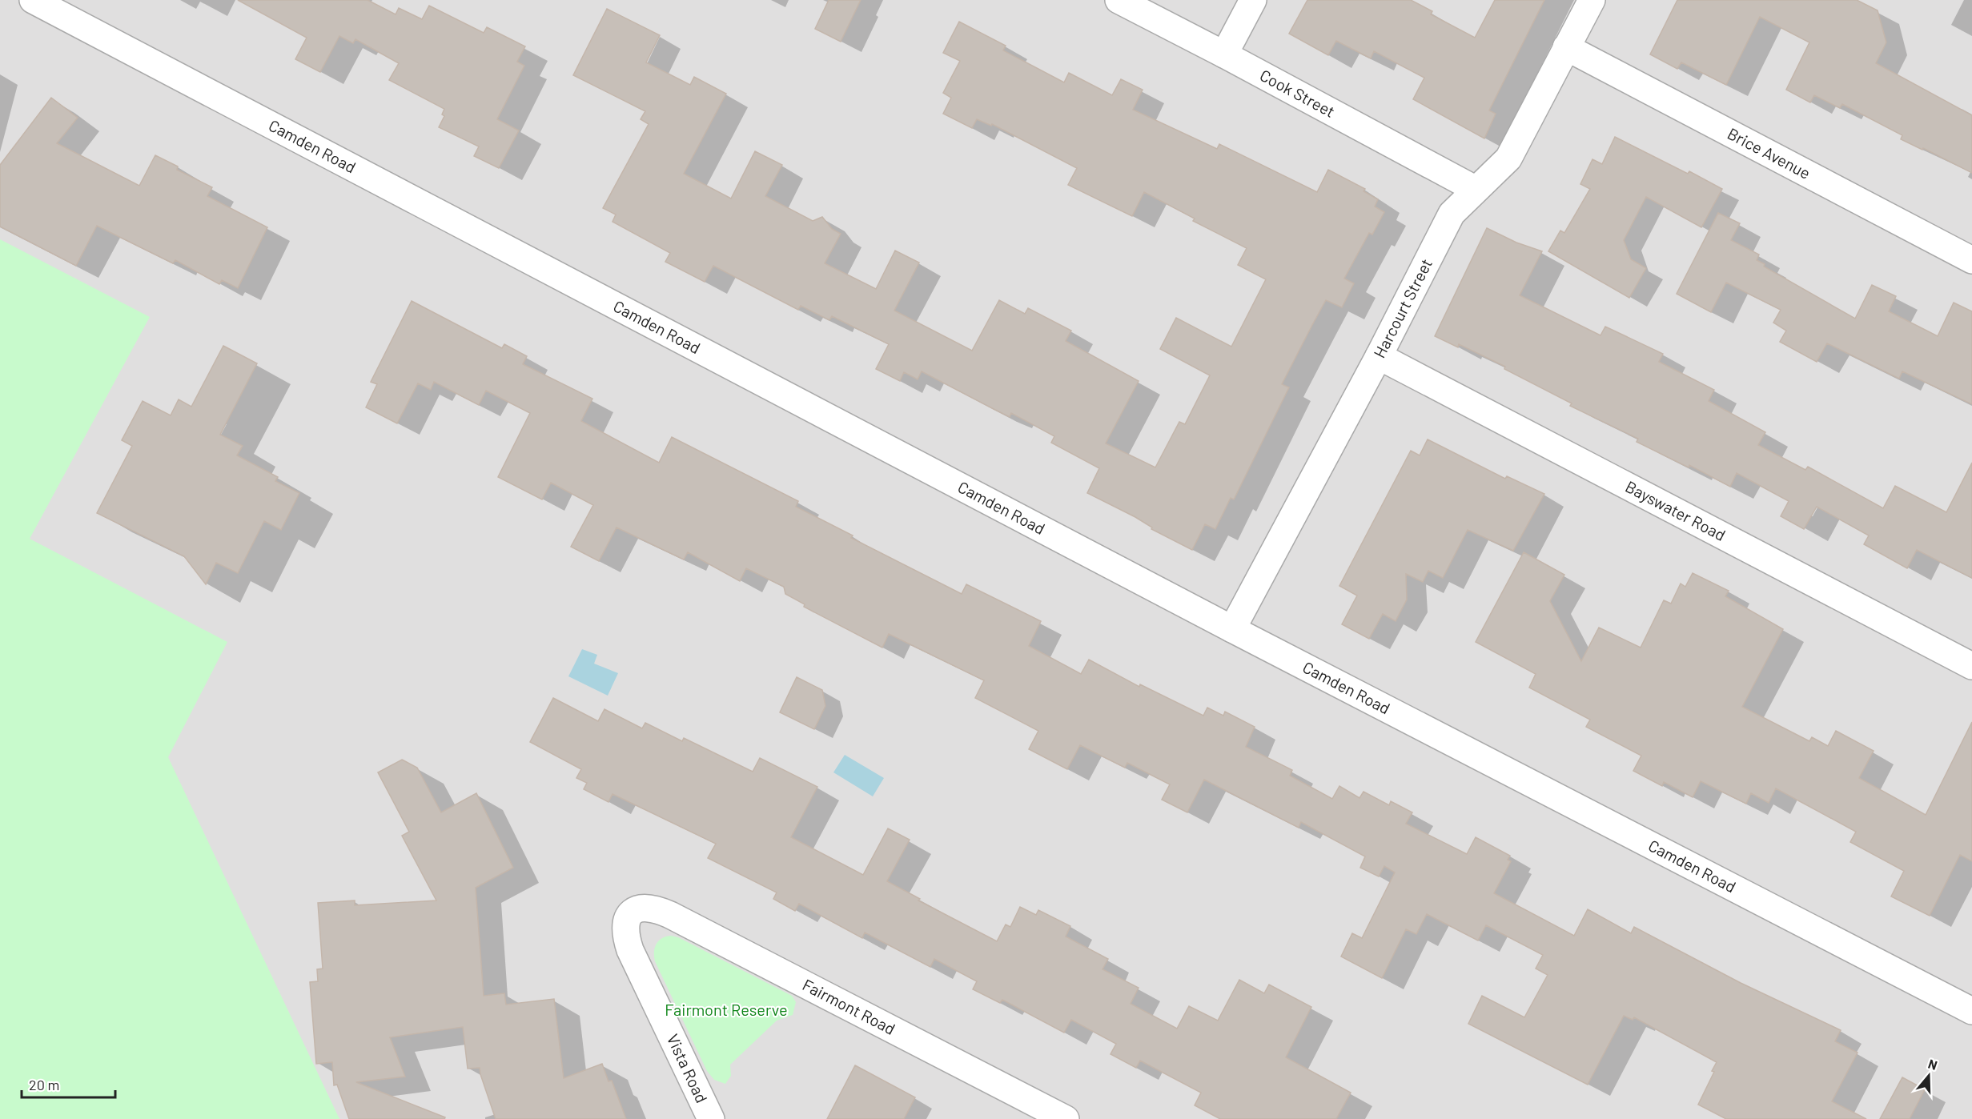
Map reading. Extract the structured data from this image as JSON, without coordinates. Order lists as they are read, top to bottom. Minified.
{"streets":{"street":["Cook Street","Camden Road","Brice Avenue","Harcourt Street","Bayswater Road","Fairmont Road","Vista Road"]},"crossings":[["Cook Street","Harcourt Street"],["Camden Road","Harcourt Street"],["Brice Avenue","Harcourt Street"],["Harcourt Street","Bayswater Road"],["Fairmont Road","Vista Road"]],"parks":["Fairmont Reserve"],"scale_bar":"20 m","north":"top"}
